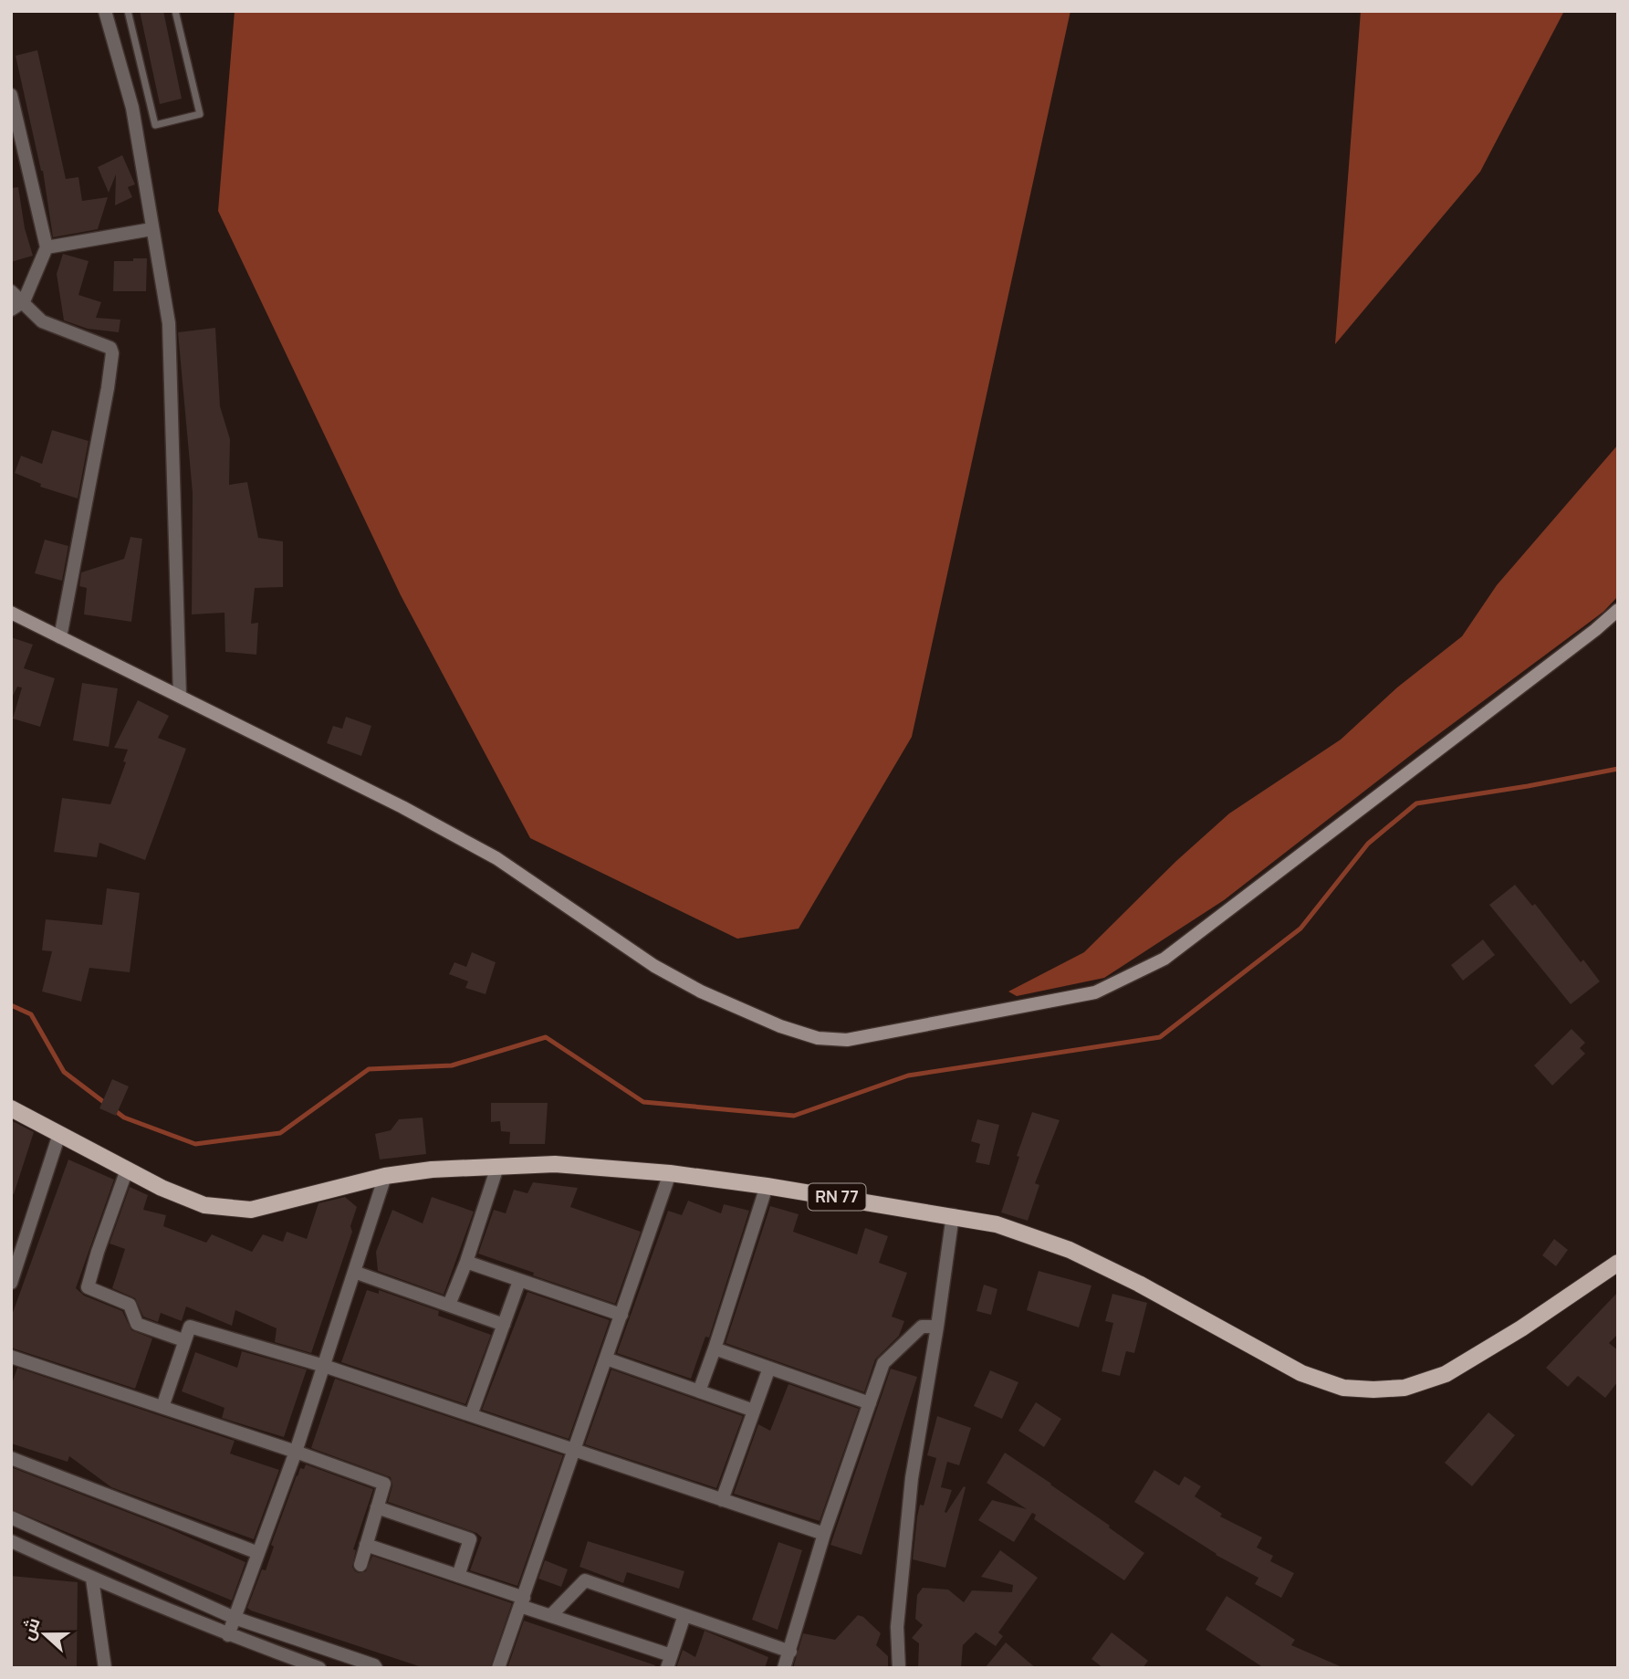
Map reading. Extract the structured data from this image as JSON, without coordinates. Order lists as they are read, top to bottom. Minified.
{"streets":{"main road":["RN 77"]},"north":"left"}
